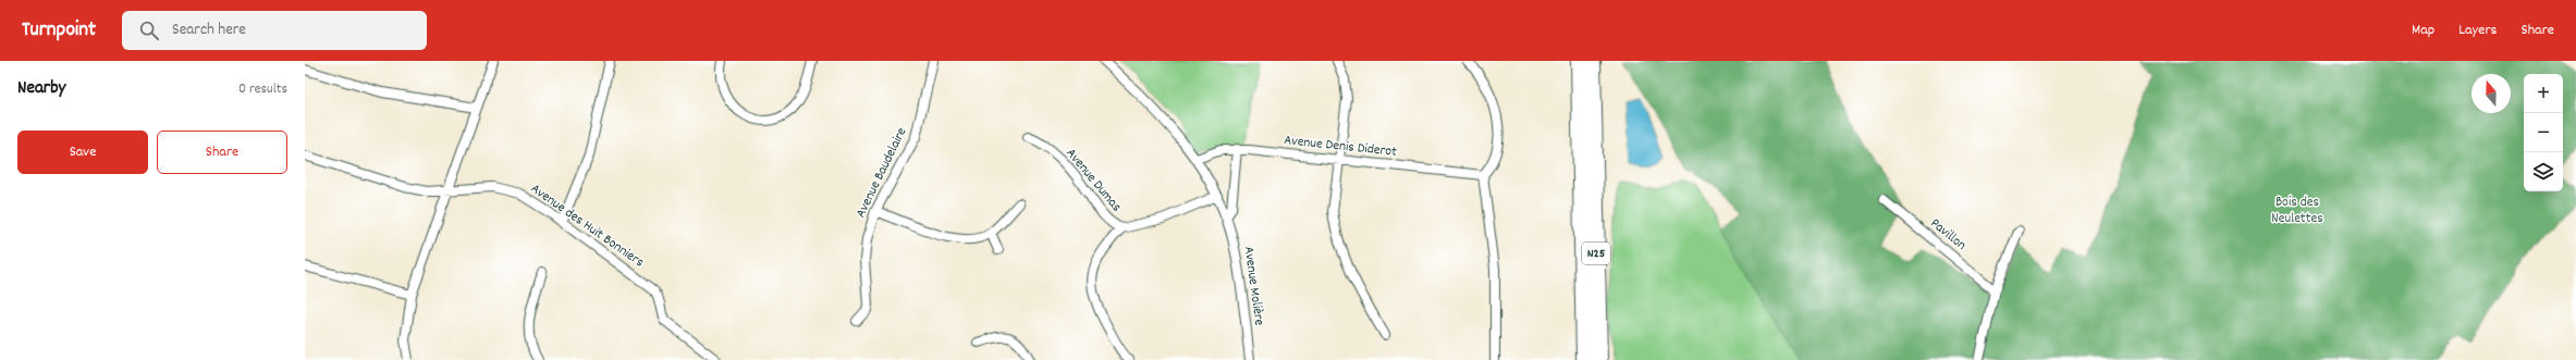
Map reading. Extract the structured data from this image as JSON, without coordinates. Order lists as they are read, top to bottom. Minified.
{"streets":{"highway":["N25"],"street":["Avenue Denis Diderot","Avenue Baudelaire","Avenue Dumas","Avenue des Huit Bonniers","Pavillon","Avenue Molière"]},"crossings":[["Avenue Denis Diderot","Avenue Molière"],["Avenue Dumas","Avenue Molière"]],"parks":["Bois des Neulettes"],"north":"top","page":{"header":"Turnpoint","search":"Search here","nav":["Map","Layers","Share"],"heading":["Nearby","0 results"],"map_buttons":["+","−"],"buttons":["Save","Share"]}}
